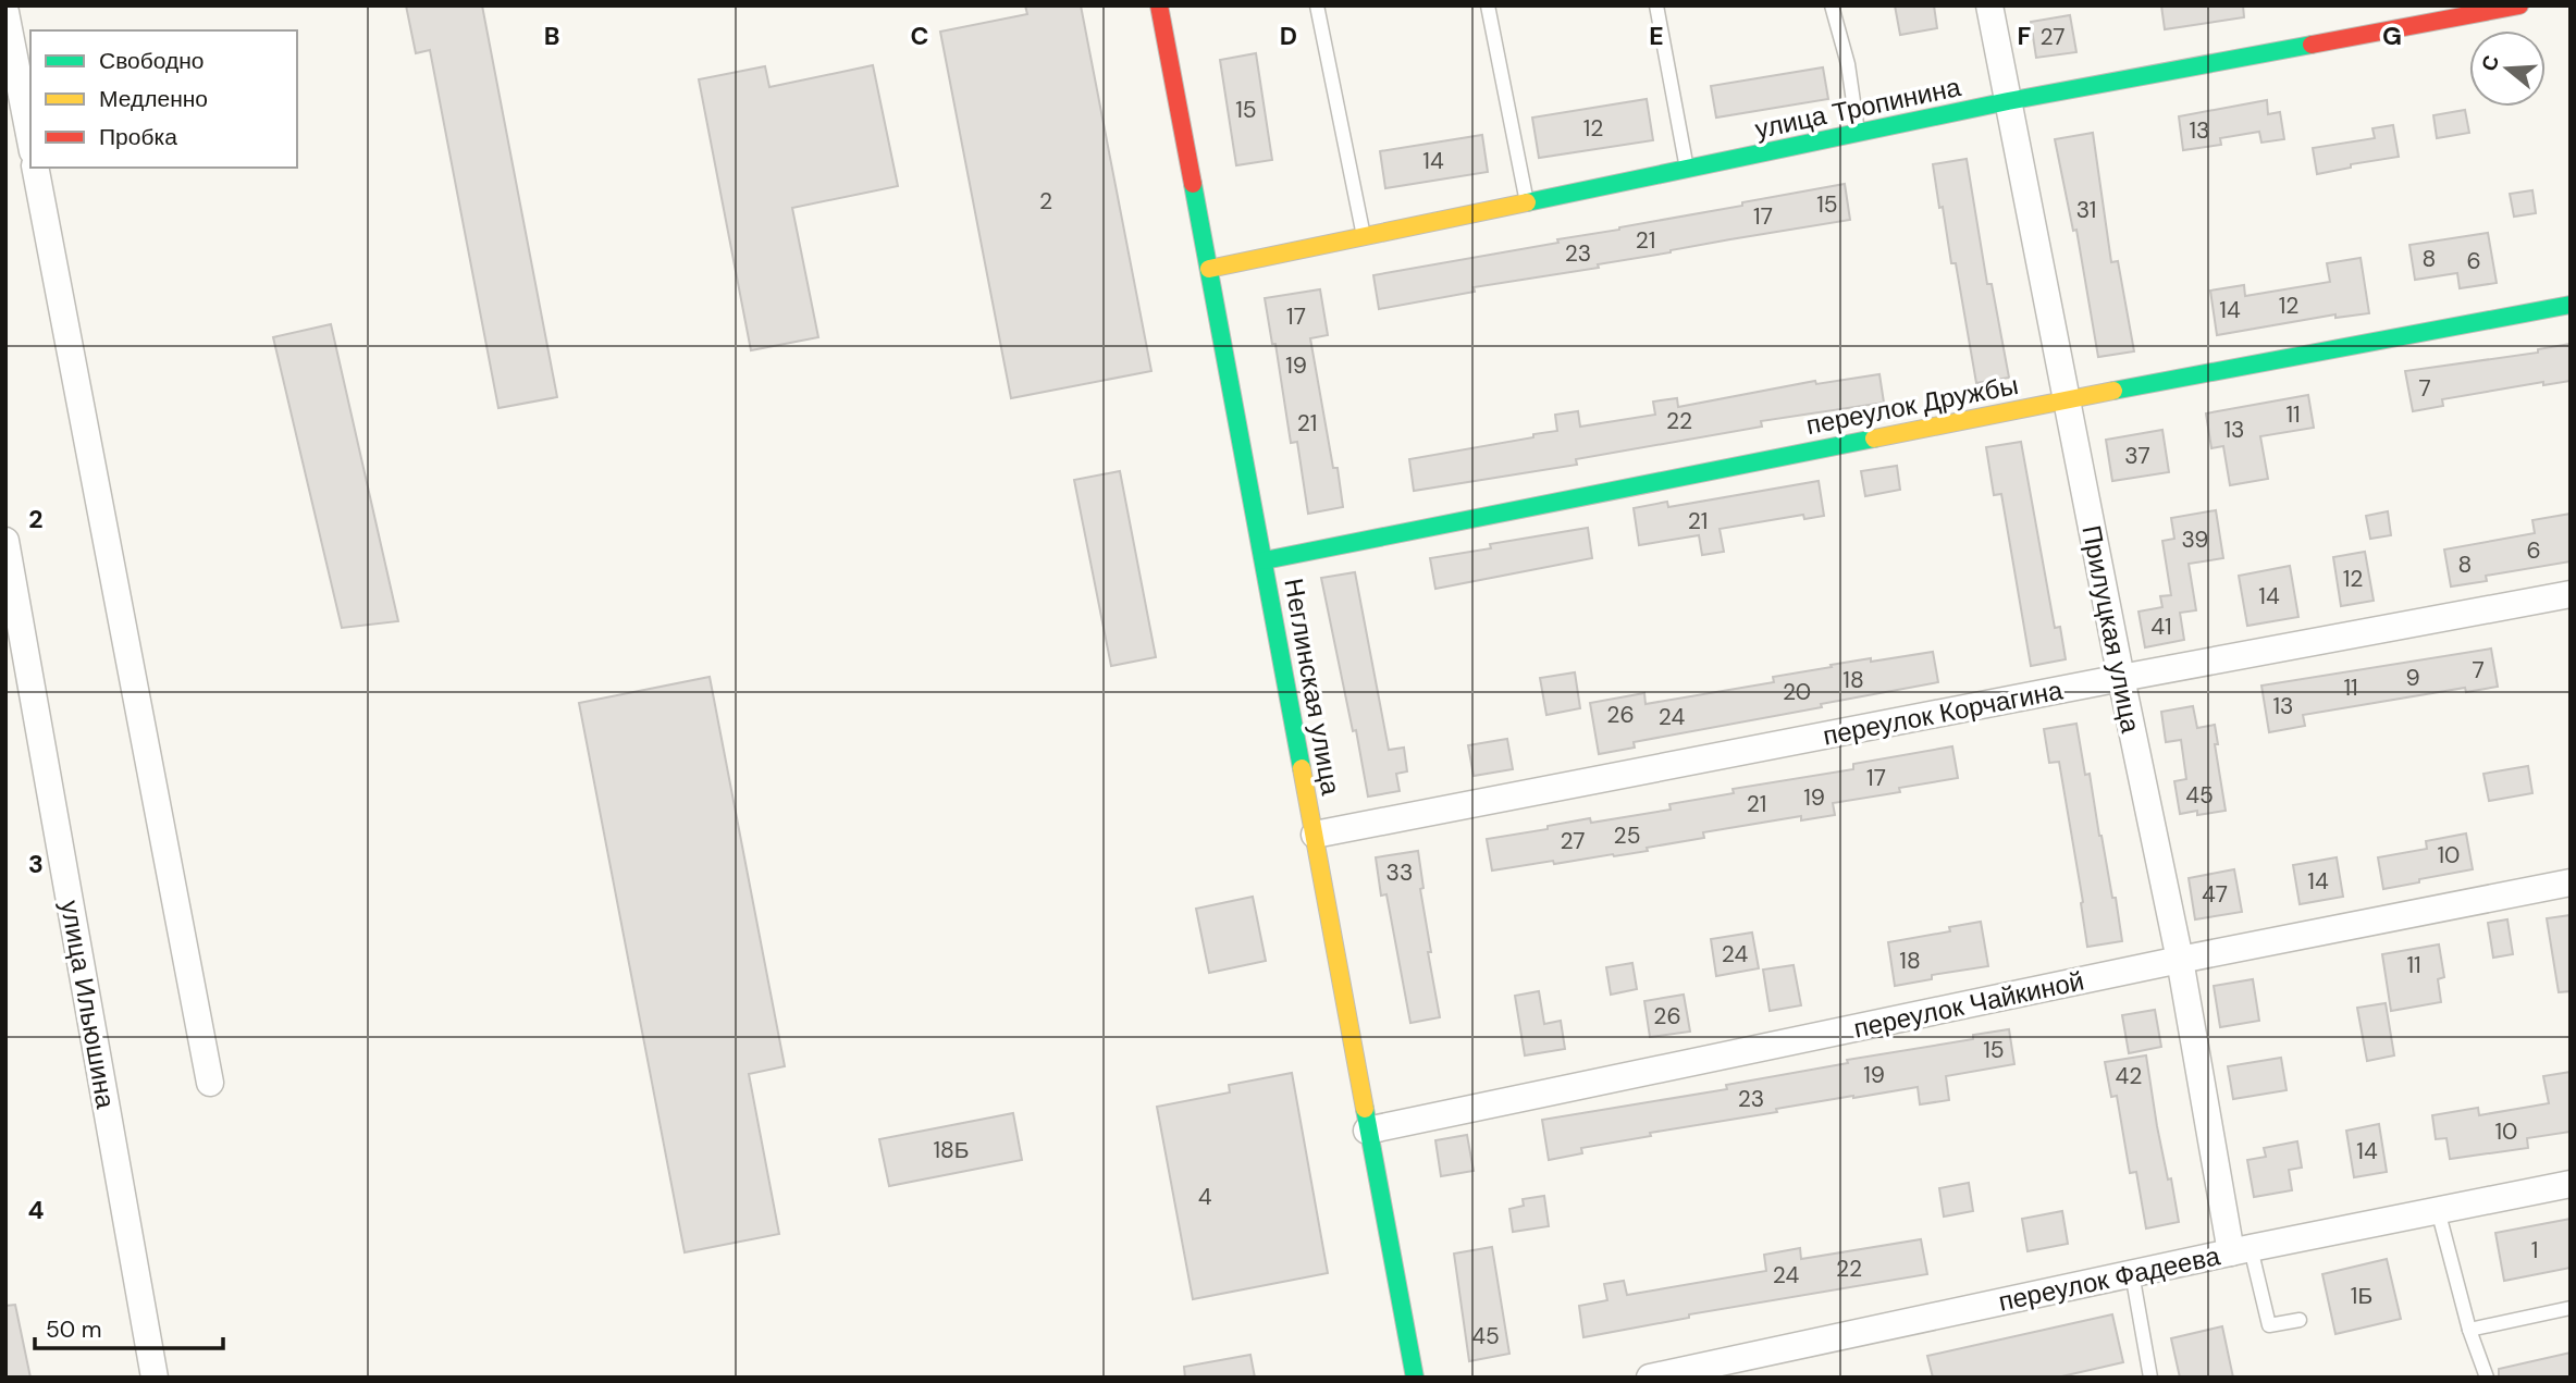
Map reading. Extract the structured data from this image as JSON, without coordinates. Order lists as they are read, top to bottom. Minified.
{"streets":{"street":["улица Тропинина","переулок Дружбы","Прилуцкая улица","Неглинская улица","переулок Корчагина","улица Ильюшина","переулок Чайкиной","переулок Фадеева"]},"crossings":[["улица Тропинина","Прилуцкая улица"],["улица Тропинина","Неглинская улица"],["переулок Дружбы","Прилуцкая улица"],["переулок Дружбы","Неглинская улица"],["Прилуцкая улица","переулок Корчагина"],["Прилуцкая улица","переулок Чайкиной"],["Прилуцкая улица","переулок Фадеева"],["Неглинская улица","переулок Корчагина"],["Неглинская улица","переулок Чайкиной"]],"house_numbers":["27","15","12","13","14","2","15","31","17","21","23","8","6","12","14","17","19","7","11","22","21","13","37","21","39","6","8","12","14","41","7","9","18","11","20","13","26","24","17","45","19","21","25","27","10","33","14","47","24","18","11","26","15","19","42","23","10","18Б","14","4","1","22","24","1Б","45"],"legend":["Свободно","Медленно","Пробка"],"scale_bar":"50 m","north":"left","grid":{"columns":["B","C","D","E","F","G"],"rows":["2","3","4"]}}
